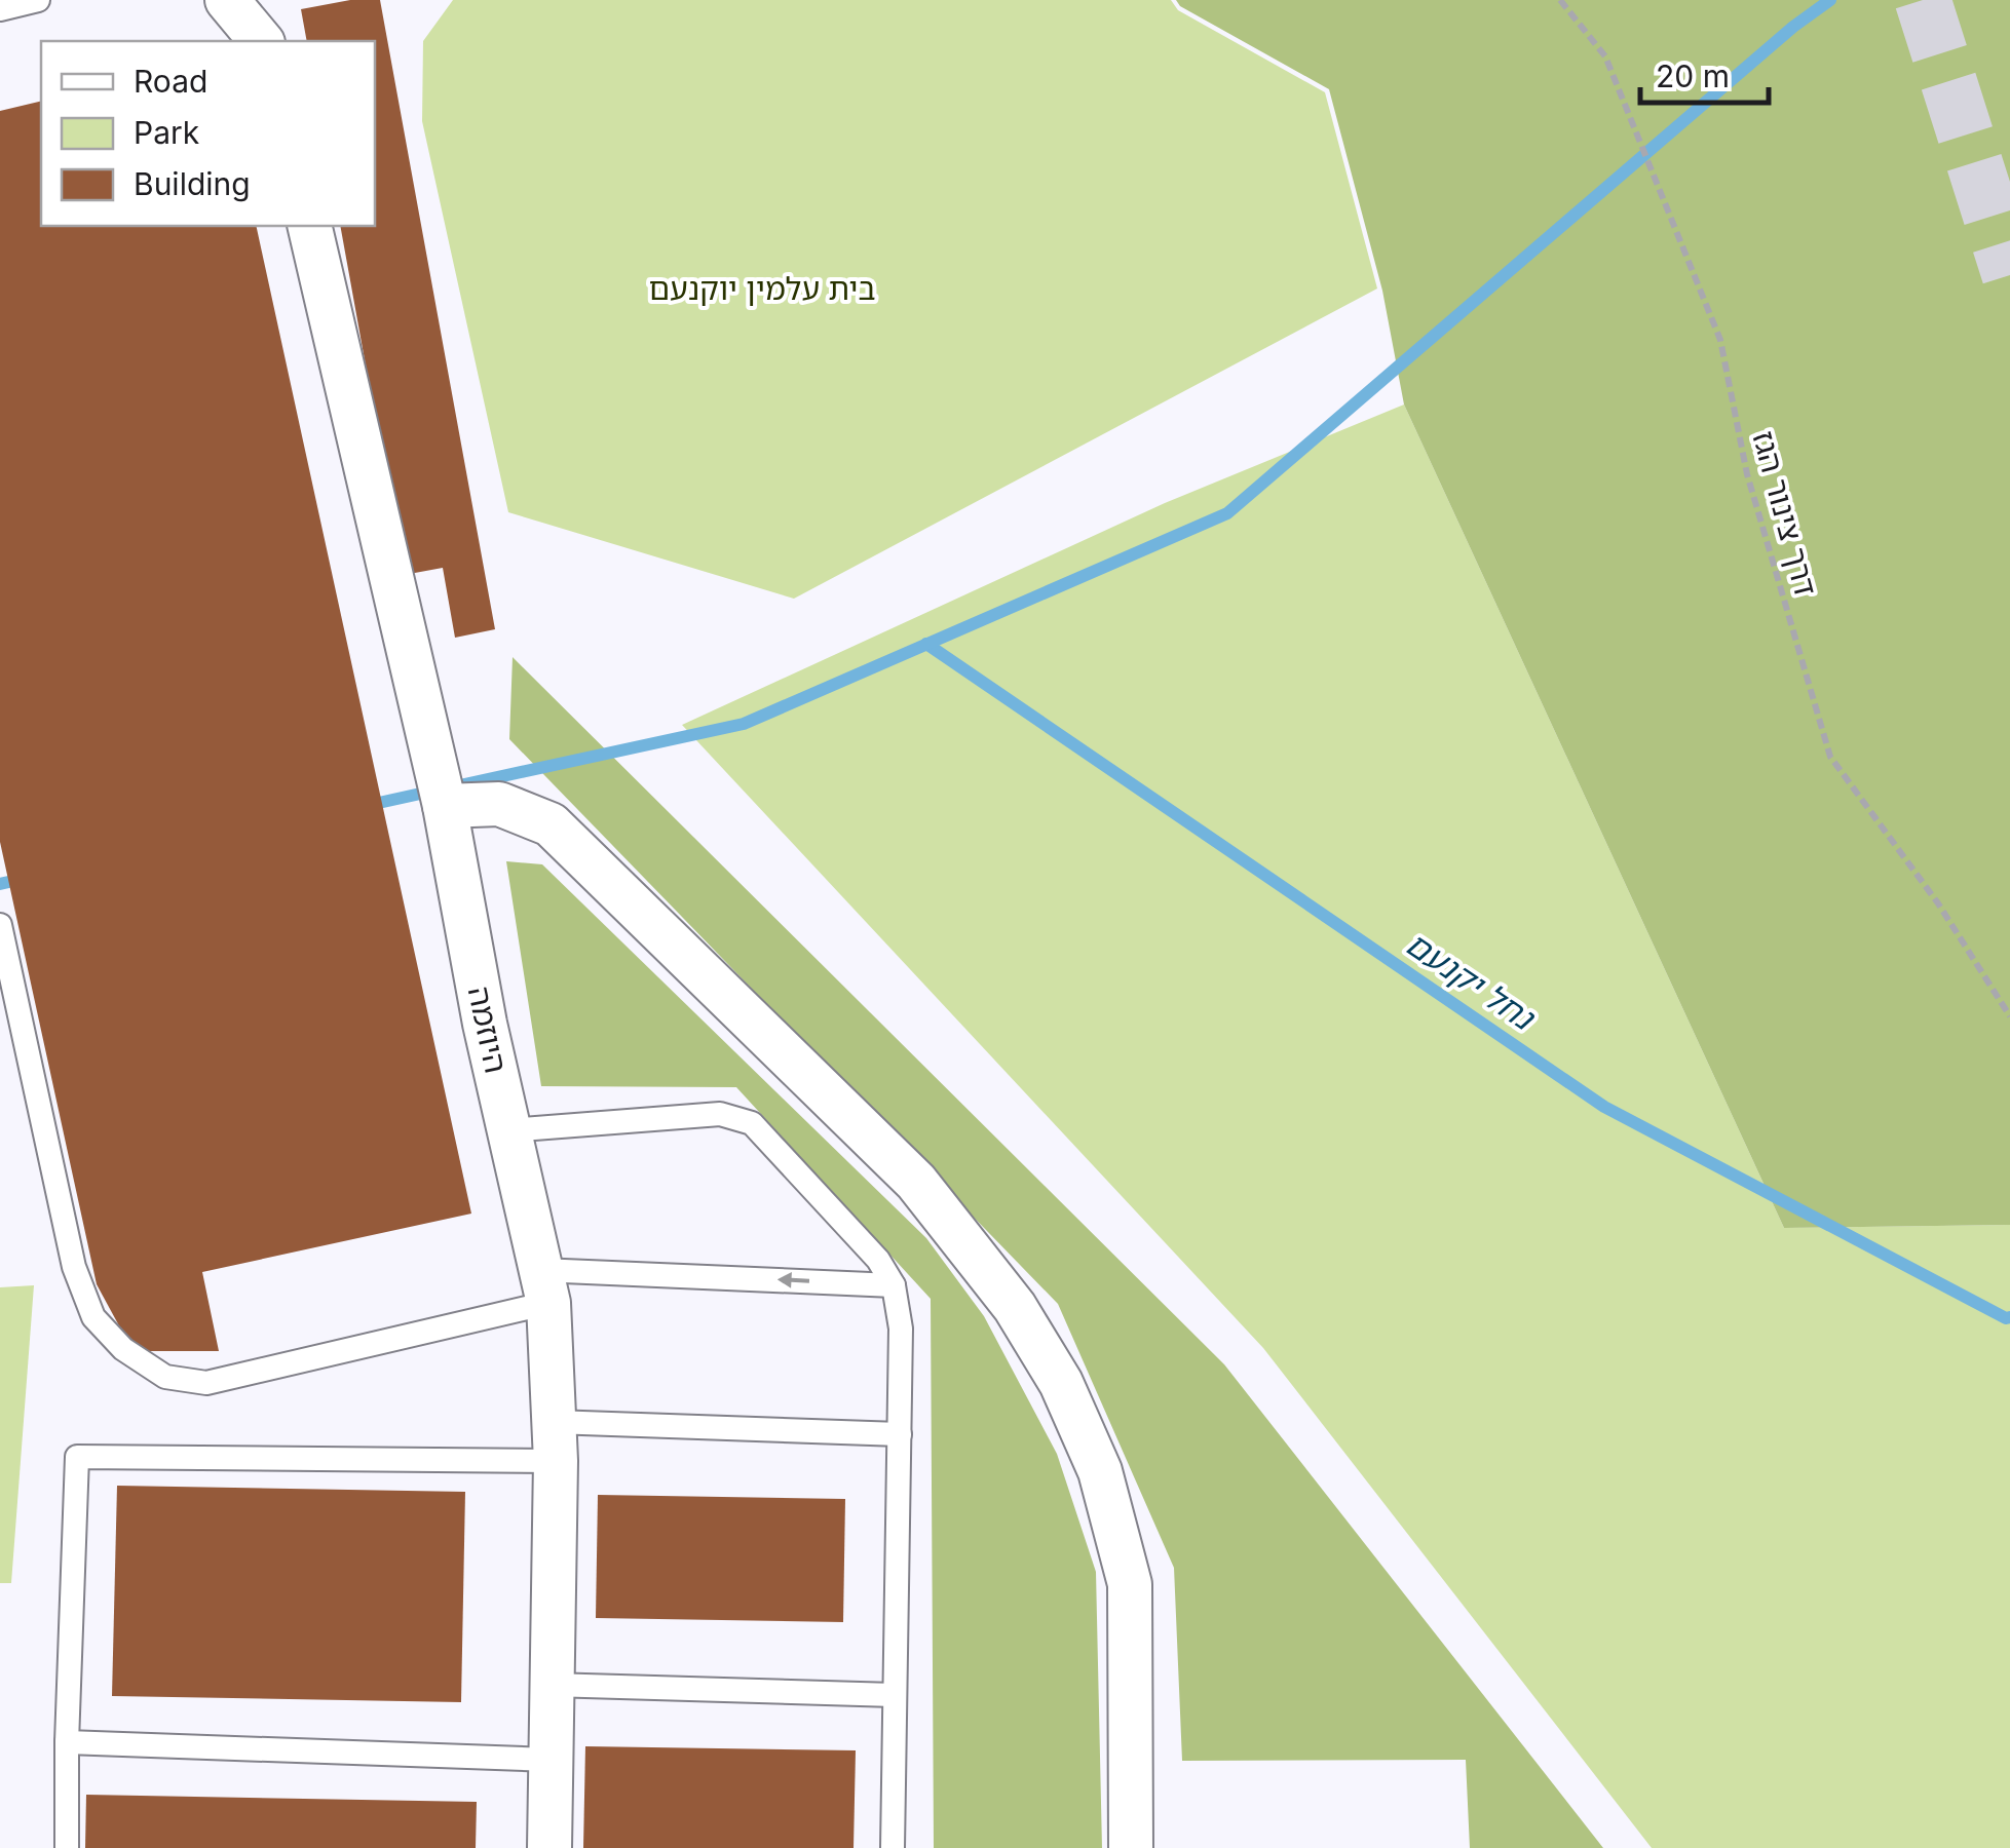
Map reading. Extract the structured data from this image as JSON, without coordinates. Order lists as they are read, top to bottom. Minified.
{"streets":{"street":["היוזמה"],"path":["דרך צינור הגז"]},"water":["נחל יקנעם"],"parks":["בית עלמין יוקנעם"],"legend":["Road","Park","Building"],"scale_bar":"20 m"}
